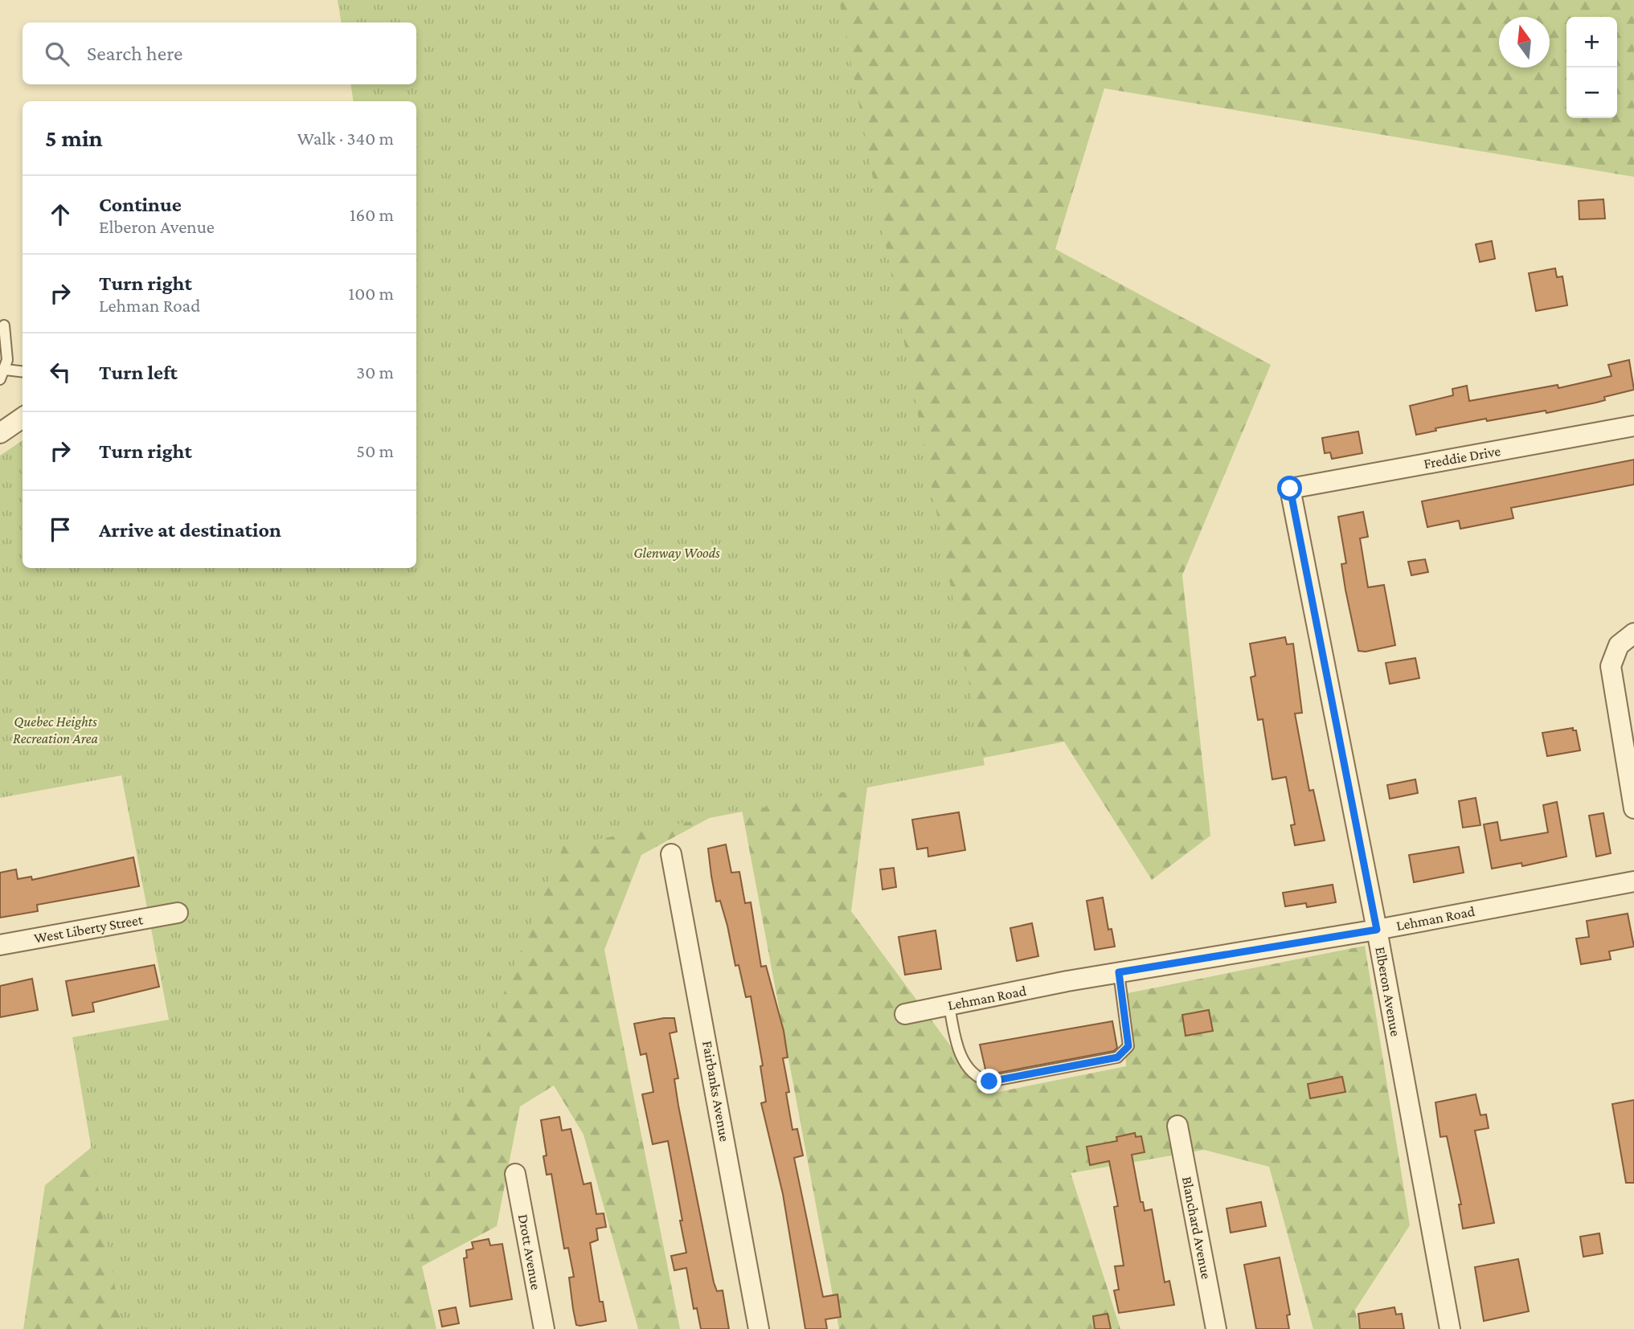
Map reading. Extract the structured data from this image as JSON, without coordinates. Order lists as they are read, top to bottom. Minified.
{"streets":{"street":["Freddie Drive","Lehman Road","West Liberty Street","Elberon Avenue","Fairbanks Avenue","Blanchard Avenue","Drott Avenue"]},"crossings":[["Freddie Drive","Elberon Avenue"],["Lehman Road","Elberon Avenue"]],"parks":["Glenway Woods","Quebec Heights Recreation Area"],"north":"top","page":{"map_buttons":["+","−"],"search":"Search here","heading":["5 min","Walk · 340 m"],"list":[["Continue","Elberon Avenue","160 m"],["Turn right","Lehman Road","100 m"],["Turn left","30 m"],["Turn right","50 m"],"Arrive at destination"]}}
